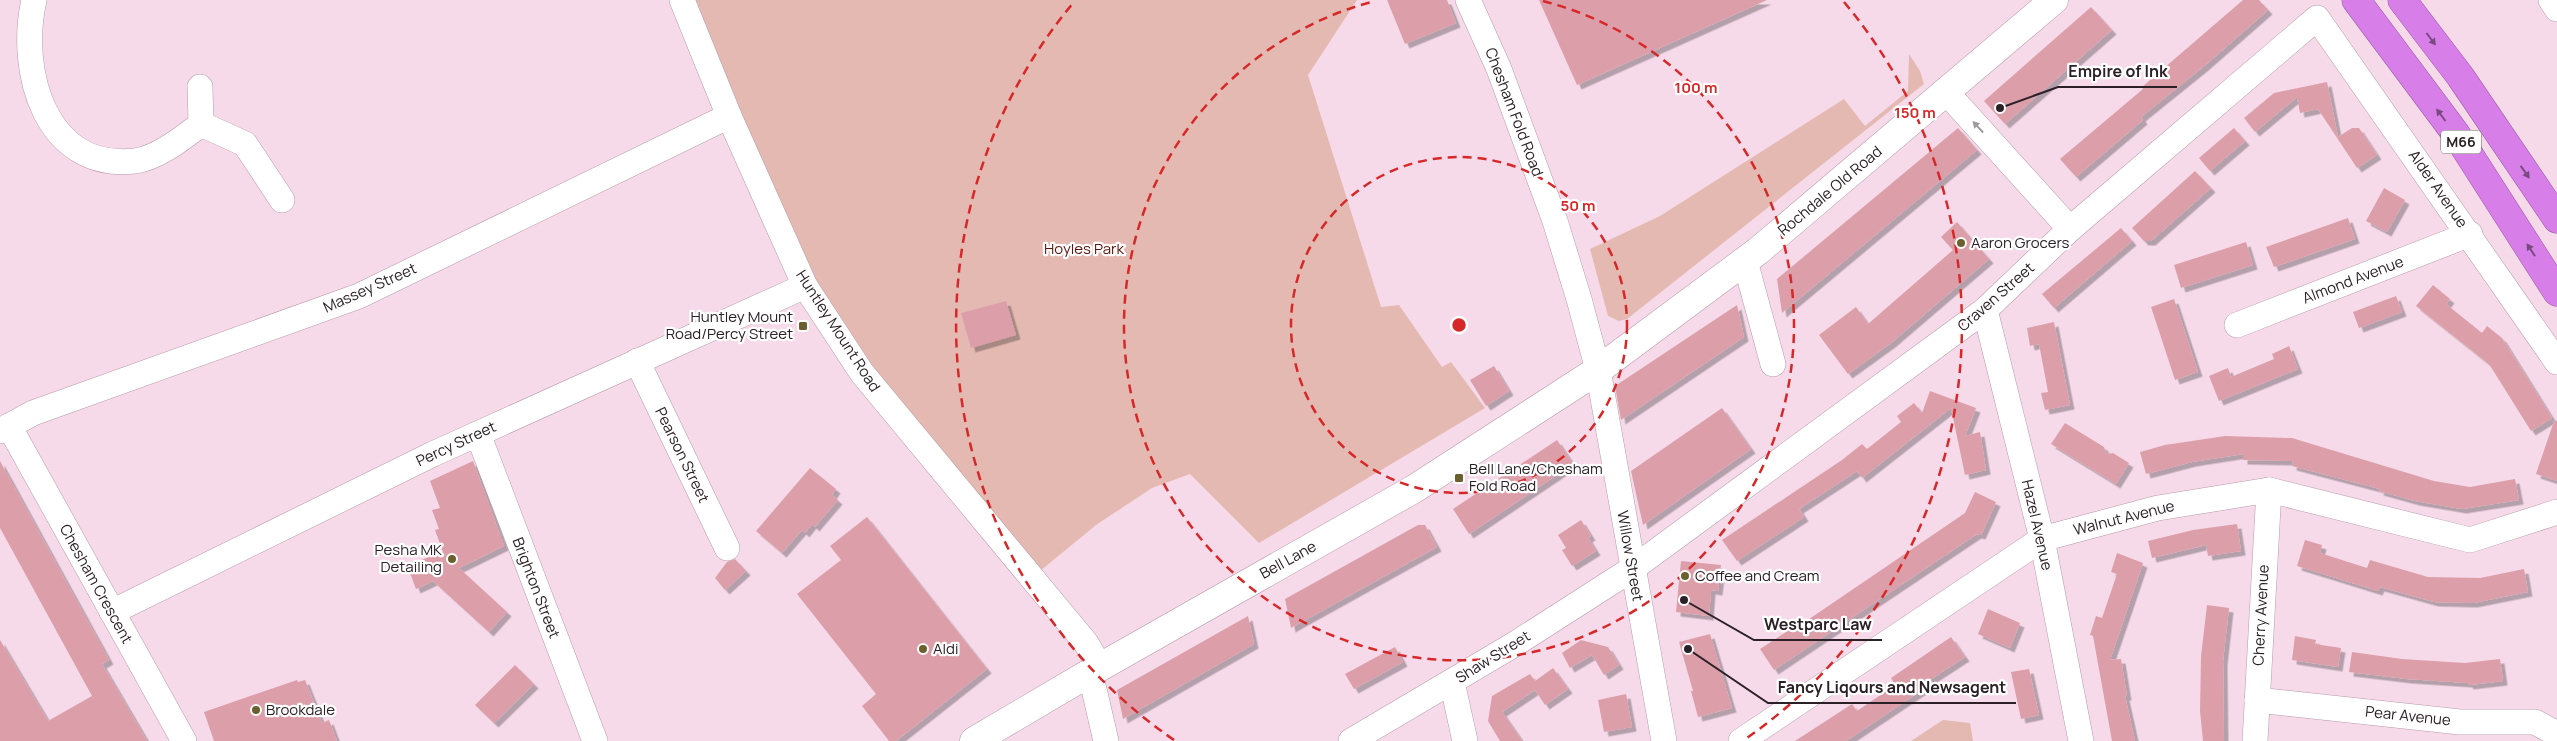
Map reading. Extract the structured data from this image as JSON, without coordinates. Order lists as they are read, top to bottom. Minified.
{"streets":{"highway":["M66"],"main road":["Rochdale Old Road","Bell Lane"],"street":["Chesham Fold Road","Alder Avenue","Almond Avenue","Massey Street","Craven Street","Huntley Mount Road","Percy Street","Pearson Street","Walnut Avenue","Hazel Avenue","Willow Street","Chesham Crescent","Brighton Street","Cherry Avenue","Shaw Street","Pear Avenue"]},"crossings":[["Chesham Fold Road","Rochdale Old Road"],["Chesham Fold Road","Willow Street"],["Chesham Fold Road","Bell Lane"],["Alder Avenue","Almond Avenue"],["Alder Avenue","Craven Street"],["Rochdale Old Road","Willow Street"],["Rochdale Old Road","Bell Lane"],["Massey Street","Huntley Mount Road"],["Massey Street","Chesham Crescent"],["Craven Street","Hazel Avenue"],["Craven Street","Willow Street"],["Craven Street","Shaw Street"],["Huntley Mount Road","Percy Street"],["Huntley Mount Road","Bell Lane"],["Percy Street","Pearson Street"],["Percy Street","Chesham Crescent"],["Percy Street","Brighton Street"],["Walnut Avenue","Hazel Avenue"],["Walnut Avenue","Cherry Avenue"],["Willow Street","Bell Lane"],["Willow Street","Shaw Street"],["Cherry Avenue","Pear Avenue"]],"parks":["Hoyles Park"],"places":{"other":["Empire of Ink","Aaron Grocers","Pesha MK Detailing","Coffee and Cream","Westparc Law","Aldi","Fancy Liqours and Newsagent","Brookdale"],"transit":["Huntley Mount Road/Percy Street","Bell Lane/Chesham Fold Road"]},"rings":["100 m","150 m","50 m"]}
